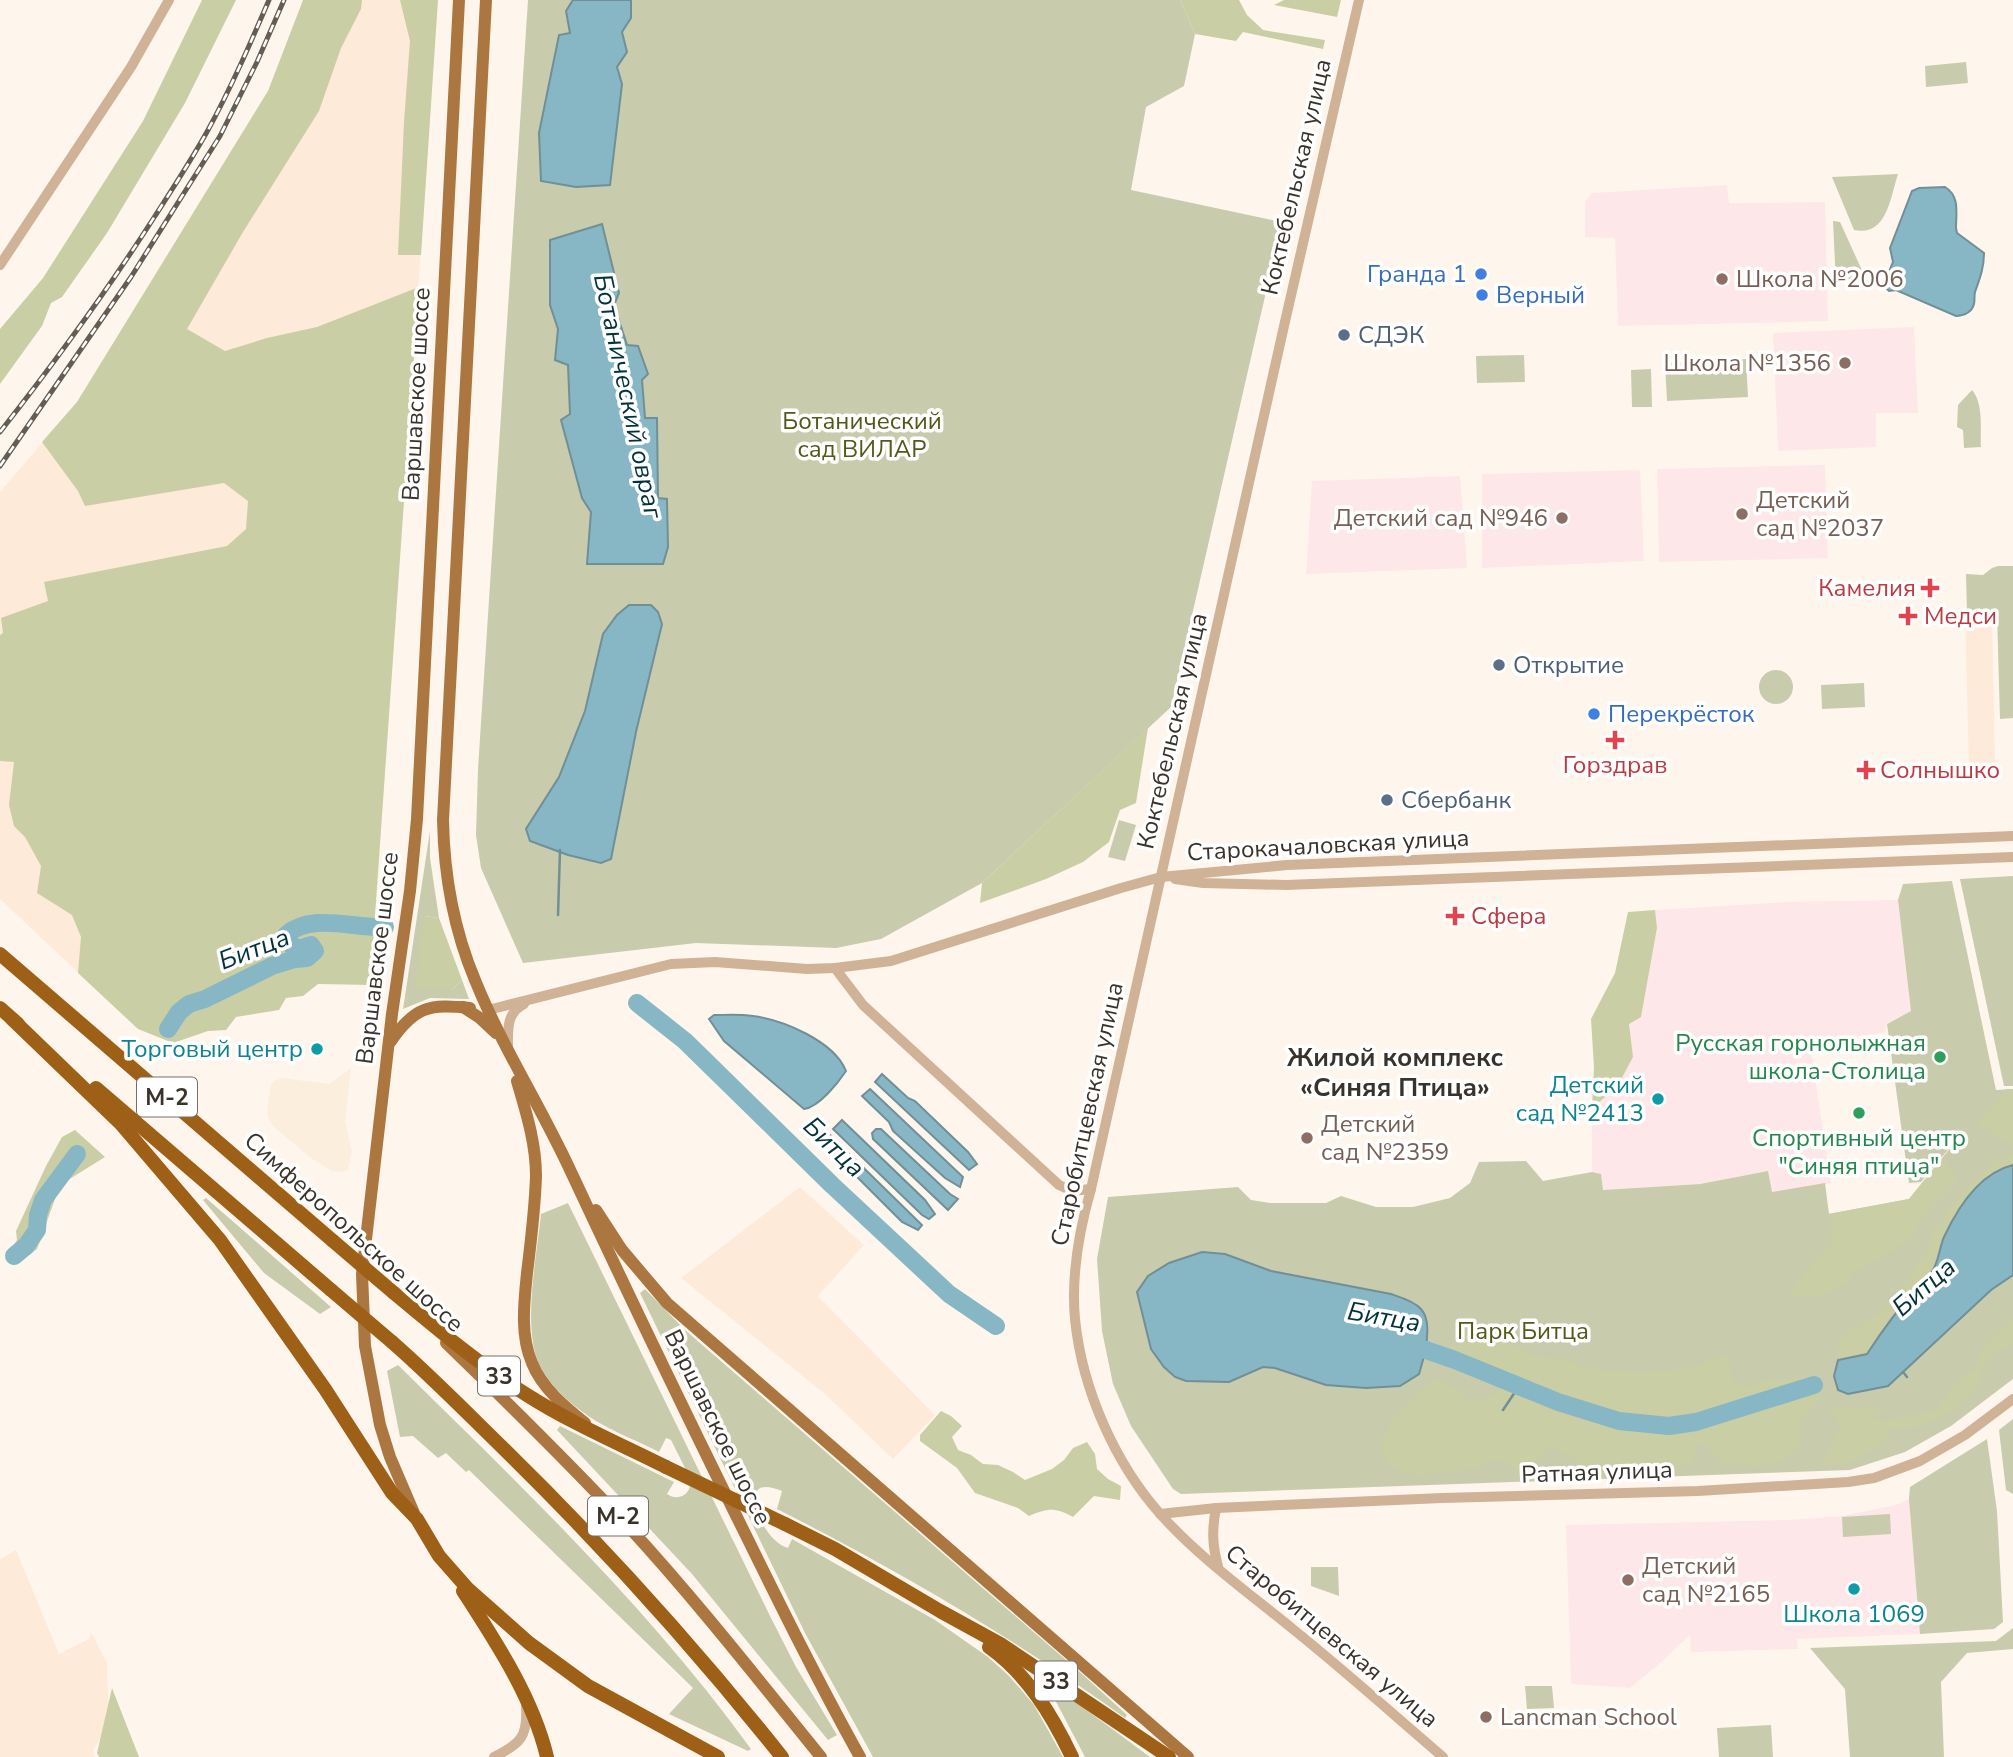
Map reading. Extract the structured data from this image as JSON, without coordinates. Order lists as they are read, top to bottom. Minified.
{"streets":{"highway":["Варшавское шоссе","М-2","Симферопольское шоссе","33"],"street":["Коктебельская улица","Старокачаловская улица","Старобитцевская улица","Ратная улица"]},"crossings":[["Коктебельская улица","Варшавское шоссе"],["Коктебельская улица","Старокачаловская улица"],["Коктебельская улица","Старобитцевская улица"],["Старокачаловская улица","Старобитцевская улица"],["Старобитцевская улица","Ратная улица"],["Симферопольское шоссе","33"]],"districts":["Жилой комплекс «Синяя Птица»"],"water":["Ботанический овраг","Битца"],"parks":["Ботанический сад ВИЛАР","Парк Битца"],"places":{"other":["Гранда 1","Школа №2006","Верный","СДЭК","Школа №1356","Детский сад №2037","Детский сад №946","Открытие","Перекрёсток","Сбербанк","Торговый центр","Русская горнолыжная школа-Столица","Детский сад №2413","Спортивный центр \"Синяя птица\"","Детский сад №2359","Детский сад №2165","Школа 1069","Lancman School"],"health":["Камелия","Медси","Горздрав","Солнышко","Сфера"]}}
